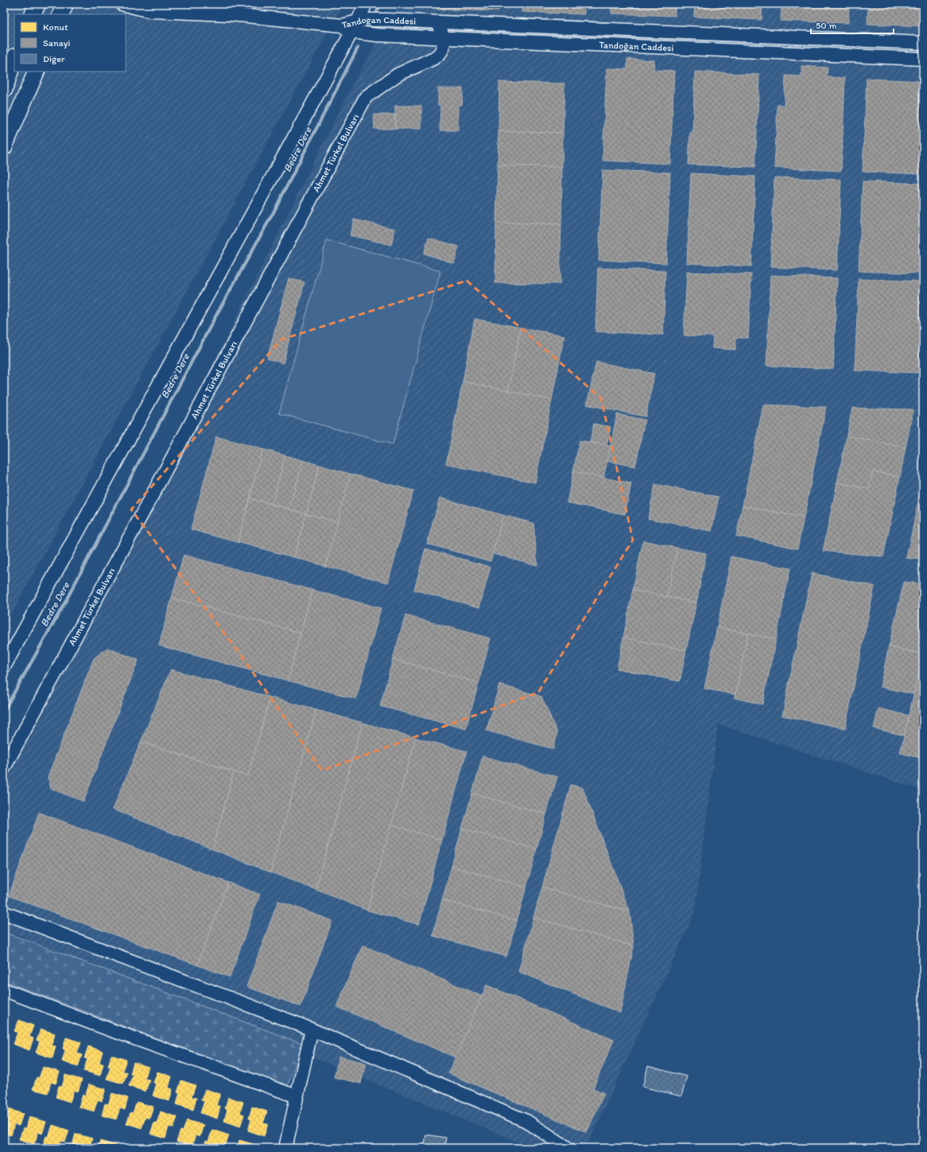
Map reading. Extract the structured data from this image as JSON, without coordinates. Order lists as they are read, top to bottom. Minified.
{"streets":{"street":["Tandoğan Caddesi","Ahmet Türkel Bulvarı"]},"crossings":[["Tandoğan Caddesi","Ahmet Türkel Bulvarı"]],"water":["Bedre Dere"],"legend":["Konut","Sanayi","Diğer"],"scale_bar":"50 m"}
